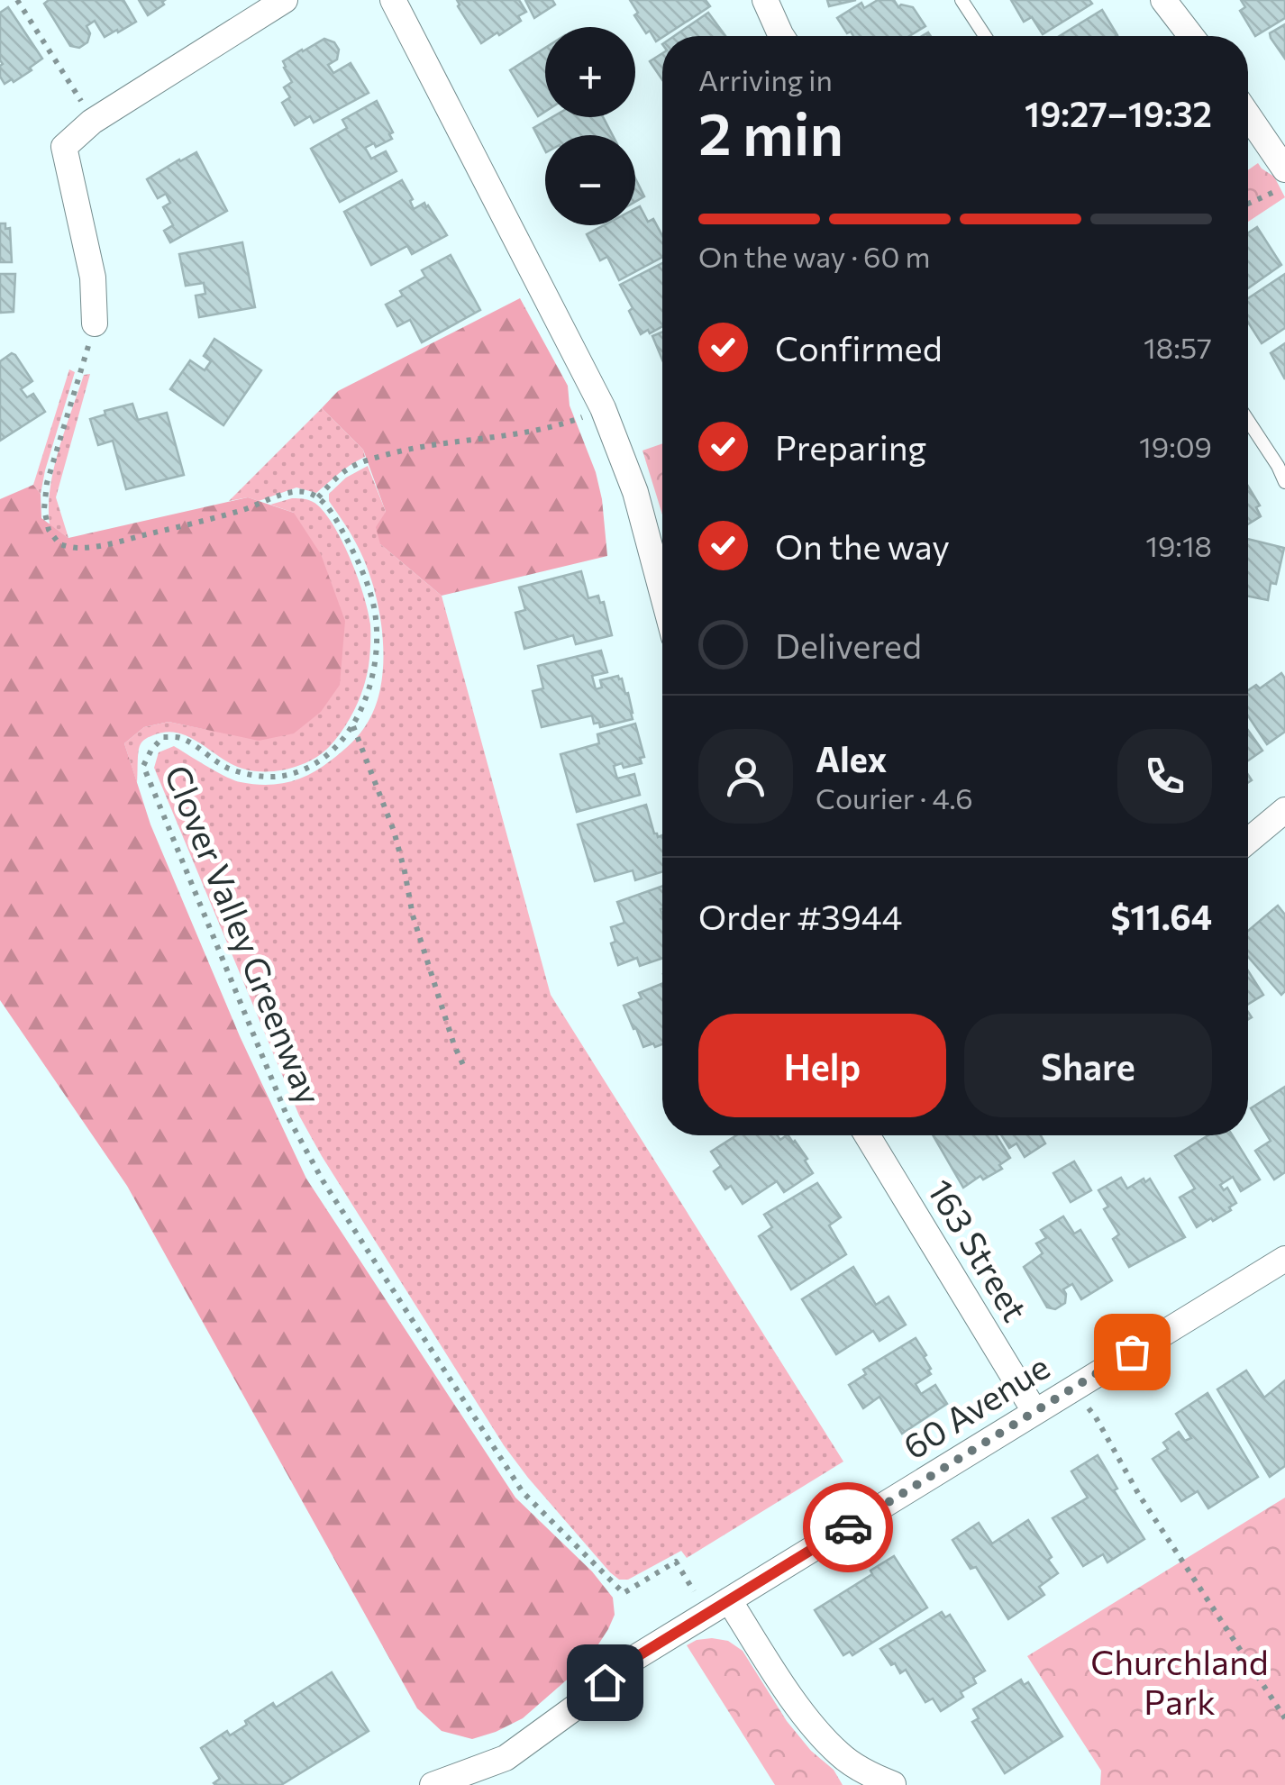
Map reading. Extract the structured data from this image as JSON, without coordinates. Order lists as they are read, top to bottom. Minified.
{"streets":{"street":["163 Street","60 Avenue"],"path":["Clover Valley Greenway"]},"crossings":[["163 Street","60 Avenue"]],"parks":["Churchland Park"],"page":{"map_buttons":["+","−"],"heading":["2 min","Arriving in","19:27–19:32"],"panel":["Alex","Courier · 4.6","Order #3944","$11.64"],"bar":"On the way · 60 m","list":[["Confirmed","18:57"],["Preparing","19:09"],["On the way","19:18"],"Delivered"],"buttons":["Help","Share"]}}
